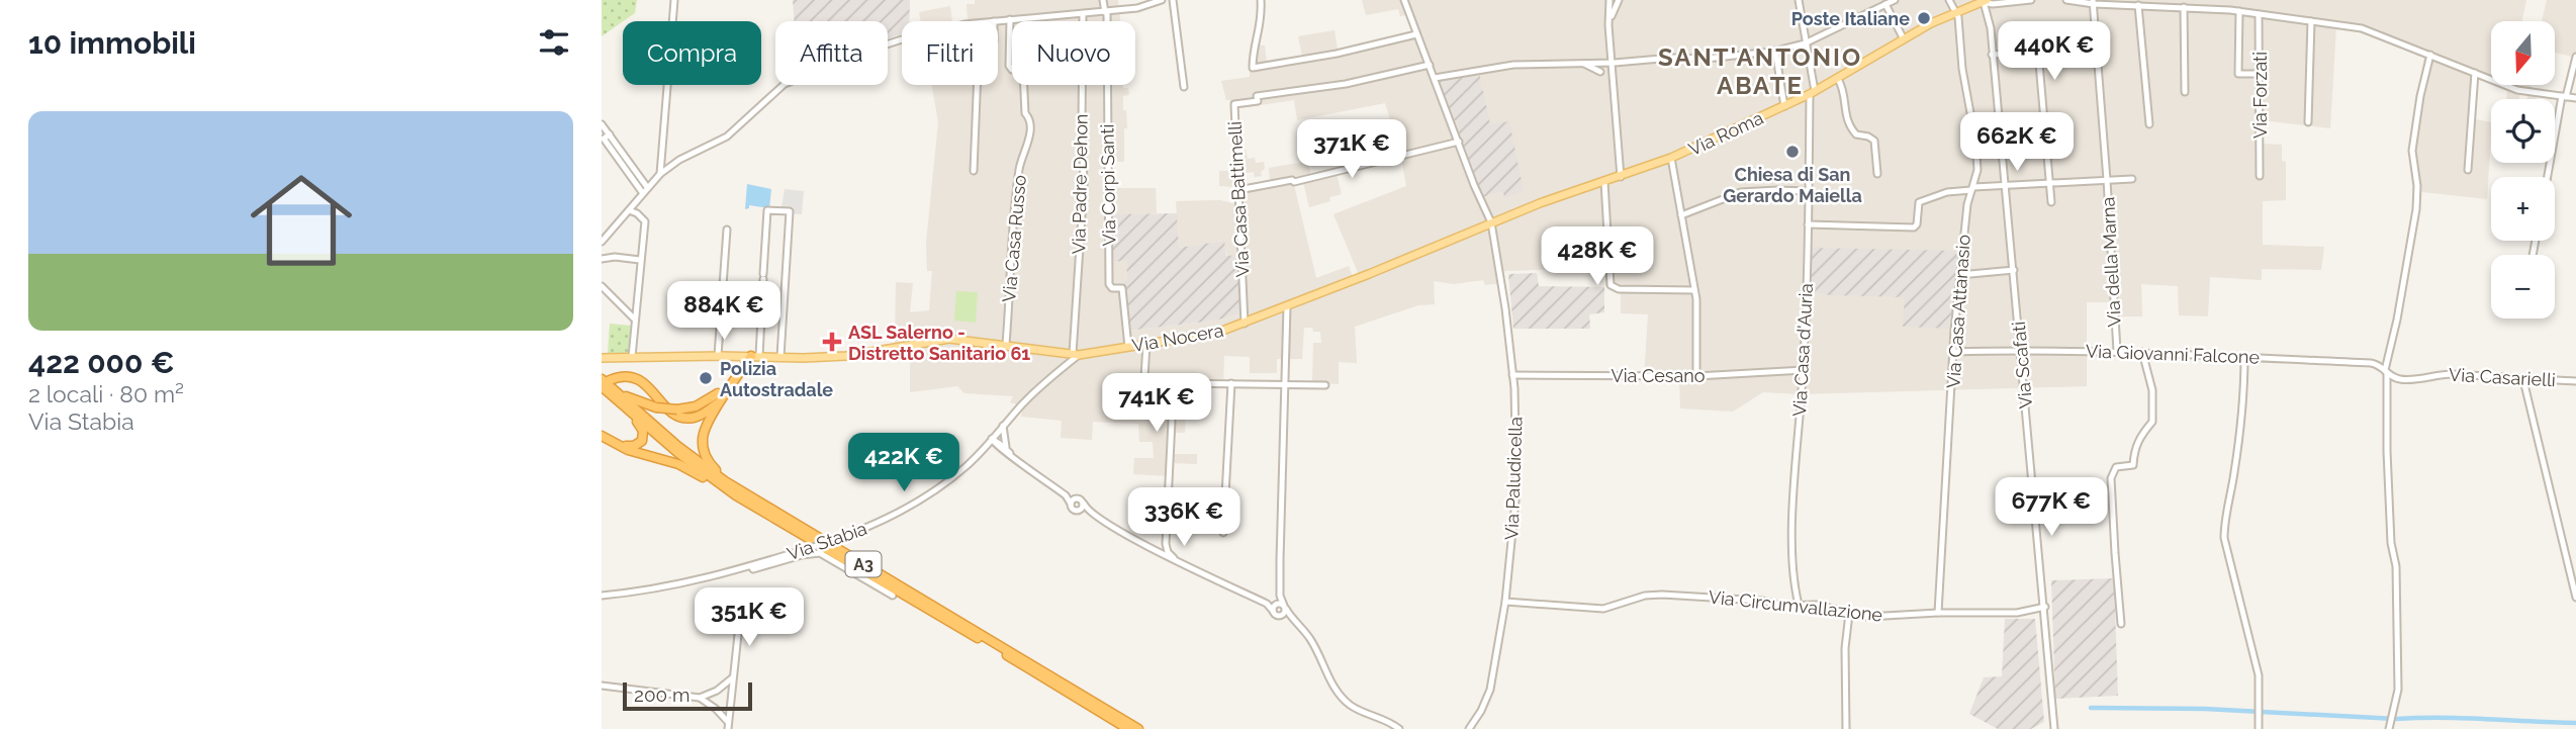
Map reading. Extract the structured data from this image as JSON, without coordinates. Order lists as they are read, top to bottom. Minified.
{"streets":{"highway":["A3"],"main road":["Via Roma","Via Nocera"],"street":["Via Forzati","Via Padre Dehon","Via Corpi Santi","Via Casa Battimelli","Via Casa Russo","Via della Marna","Via Casa Attanasio","Via Casa d'Auria","Via Giovanni Falcone","Via Scafati","Via Cesano","Via Casarielli","Via Paludicella","Via Stabia","Via Circumvallazione"]},"crossings":[["Via Roma","Via Casa Attanasio"],["Via Roma","Via Nocera"],["Via Roma","Via Casa d'Auria"],["Via Roma","Via Scafati"],["Via Roma","Via Paludicella"],["Via Padre Dehon","Via Nocera"],["Via Padre Dehon","Via Stabia"],["Via Corpi Santi","Via Nocera"],["Via Casa Battimelli","Via Nocera"],["Via Casa Battimelli","Via Paludicella"],["Via Casa Russo","Via Nocera"],["Via della Marna","Via Giovanni Falcone"],["Via Casa Attanasio","Via Giovanni Falcone"],["Via Casa Attanasio","Via Circumvallazione"],["Via Nocera","Via Paludicella"],["Via Nocera","Via Stabia"],["Via Casa d'Auria","Via Cesano"],["Via Casa d'Auria","Via Circumvallazione"],["Via Giovanni Falcone","Via Scafati"],["Via Giovanni Falcone","Via Casarielli"],["Via Scafati","Via Circumvallazione"],["Via Cesano","Via Paludicella"],["Via Paludicella","Via Circumvallazione"]],"districts":["SANT'ANTONIO ABATE"],"places":{"other":["Poste Italiane","Chiesa di San Gerardo Maiella","Polizia Autostradale"],"health":["ASL Salerno - Distretto Sanitario 61"]},"scale_bar":"200 m","north":"bottom","page":{"heading":"10 immobili","map_buttons":["+","−"],"price":["440K €","662K €","371K €","428K €","884K €","741K €","422K €","677K €","336K €","351K €"],"chip":["Compra","Affitta","Filtri","Nuovo"],"list":[{"name":"422 000 €","note":"2 locali · 80 m² · Via Stabia"}],"scale":"200 m"}}
